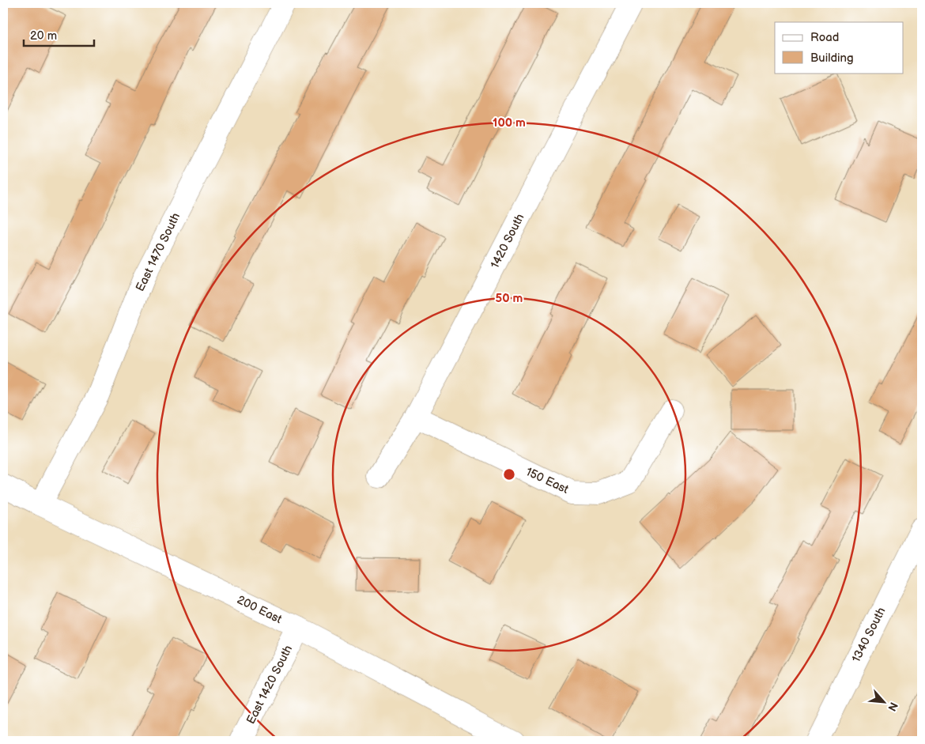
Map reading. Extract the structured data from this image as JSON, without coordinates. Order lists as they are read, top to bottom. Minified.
{"streets":{"street":["1420 South","East 1470 South","150 East","200 East","1340 South","East 1420 South"]},"crossings":[["1420 South","150 East"],["East 1470 South","200 East"],["200 East","East 1420 South"]],"legend":["Road","Building"],"scale_bar":"20 m","north":"bottom right","rings":["100 m","50 m"]}
